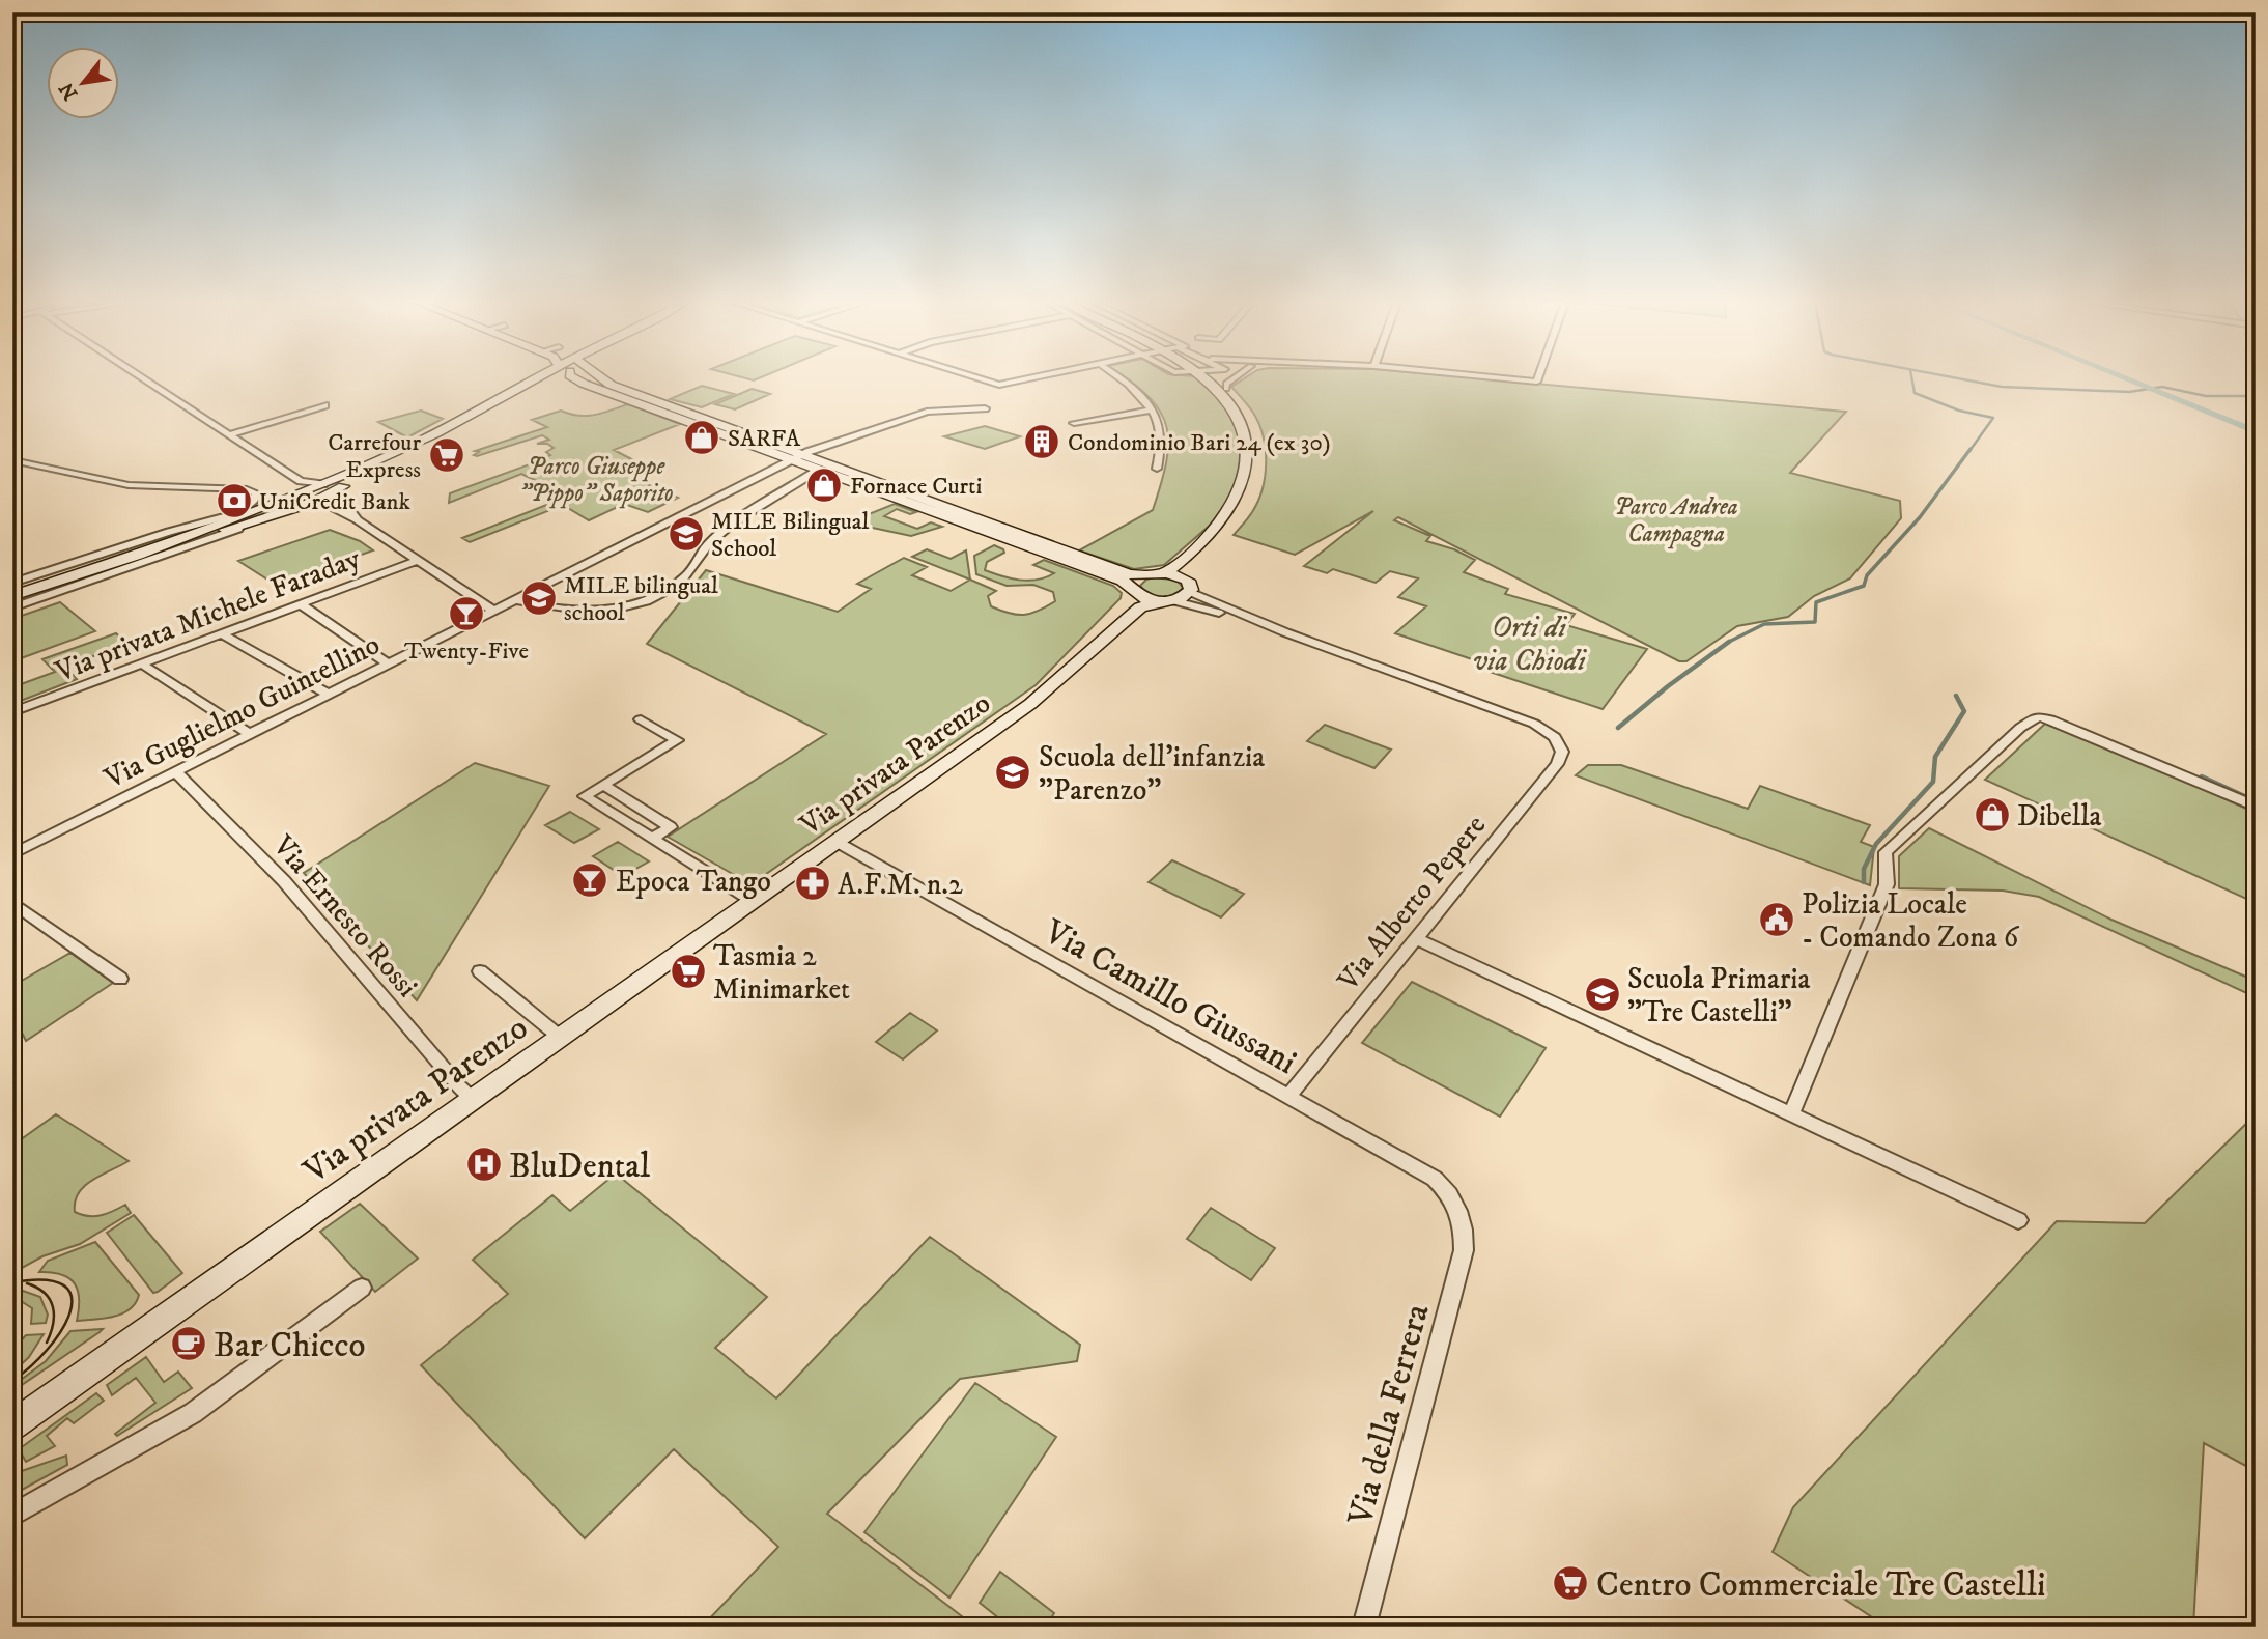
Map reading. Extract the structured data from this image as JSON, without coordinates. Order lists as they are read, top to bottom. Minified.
{"streets":{"street":["Via privata Michele Faraday","Via Guglielmo Guintellino","Via privata Parenzo","Via Alberto Pepere","Via Ernesto Rossi","Via Camillo Giussani","Via della Ferrera"]},"crossings":[["Via Guglielmo Guintellino","Via Ernesto Rossi"],["Via privata Parenzo","Via Ernesto Rossi"],["Via privata Parenzo","Via Camillo Giussani"],["Via Alberto Pepere","Via Camillo Giussani"],["Via Camillo Giussani","Via della Ferrera"]],"parks":["Parco Giuseppe \"Pippo\" Saporito","Parco Andrea Campagna","Orti di via Chiodi"],"places":{"shop":["SARFA","Fornace Curti","Dibella"],"building":["Condominio Bari 24 (ex 30)"],"supermarket":["Carrefour Express","Tasmia 2 Minimarket","Centro Commerciale Tre Castelli"],"bank":["UniCredit Bank"],"school or university":["MILE Bilingual School","MILE bilingual school","Scuola dell'infanzia \"Parenzo\"","Scuola Primaria \"Tre Castelli\""],"bar":["Twenty-Five","Epoca Tango"],"pharmacy":["A.F.M. n.2"],"public building":["Polizia Locale - Comando Zona 6"],"hospital":["BluDental"],"cafe":["Bar Chicco"]},"north":"bottom left"}
